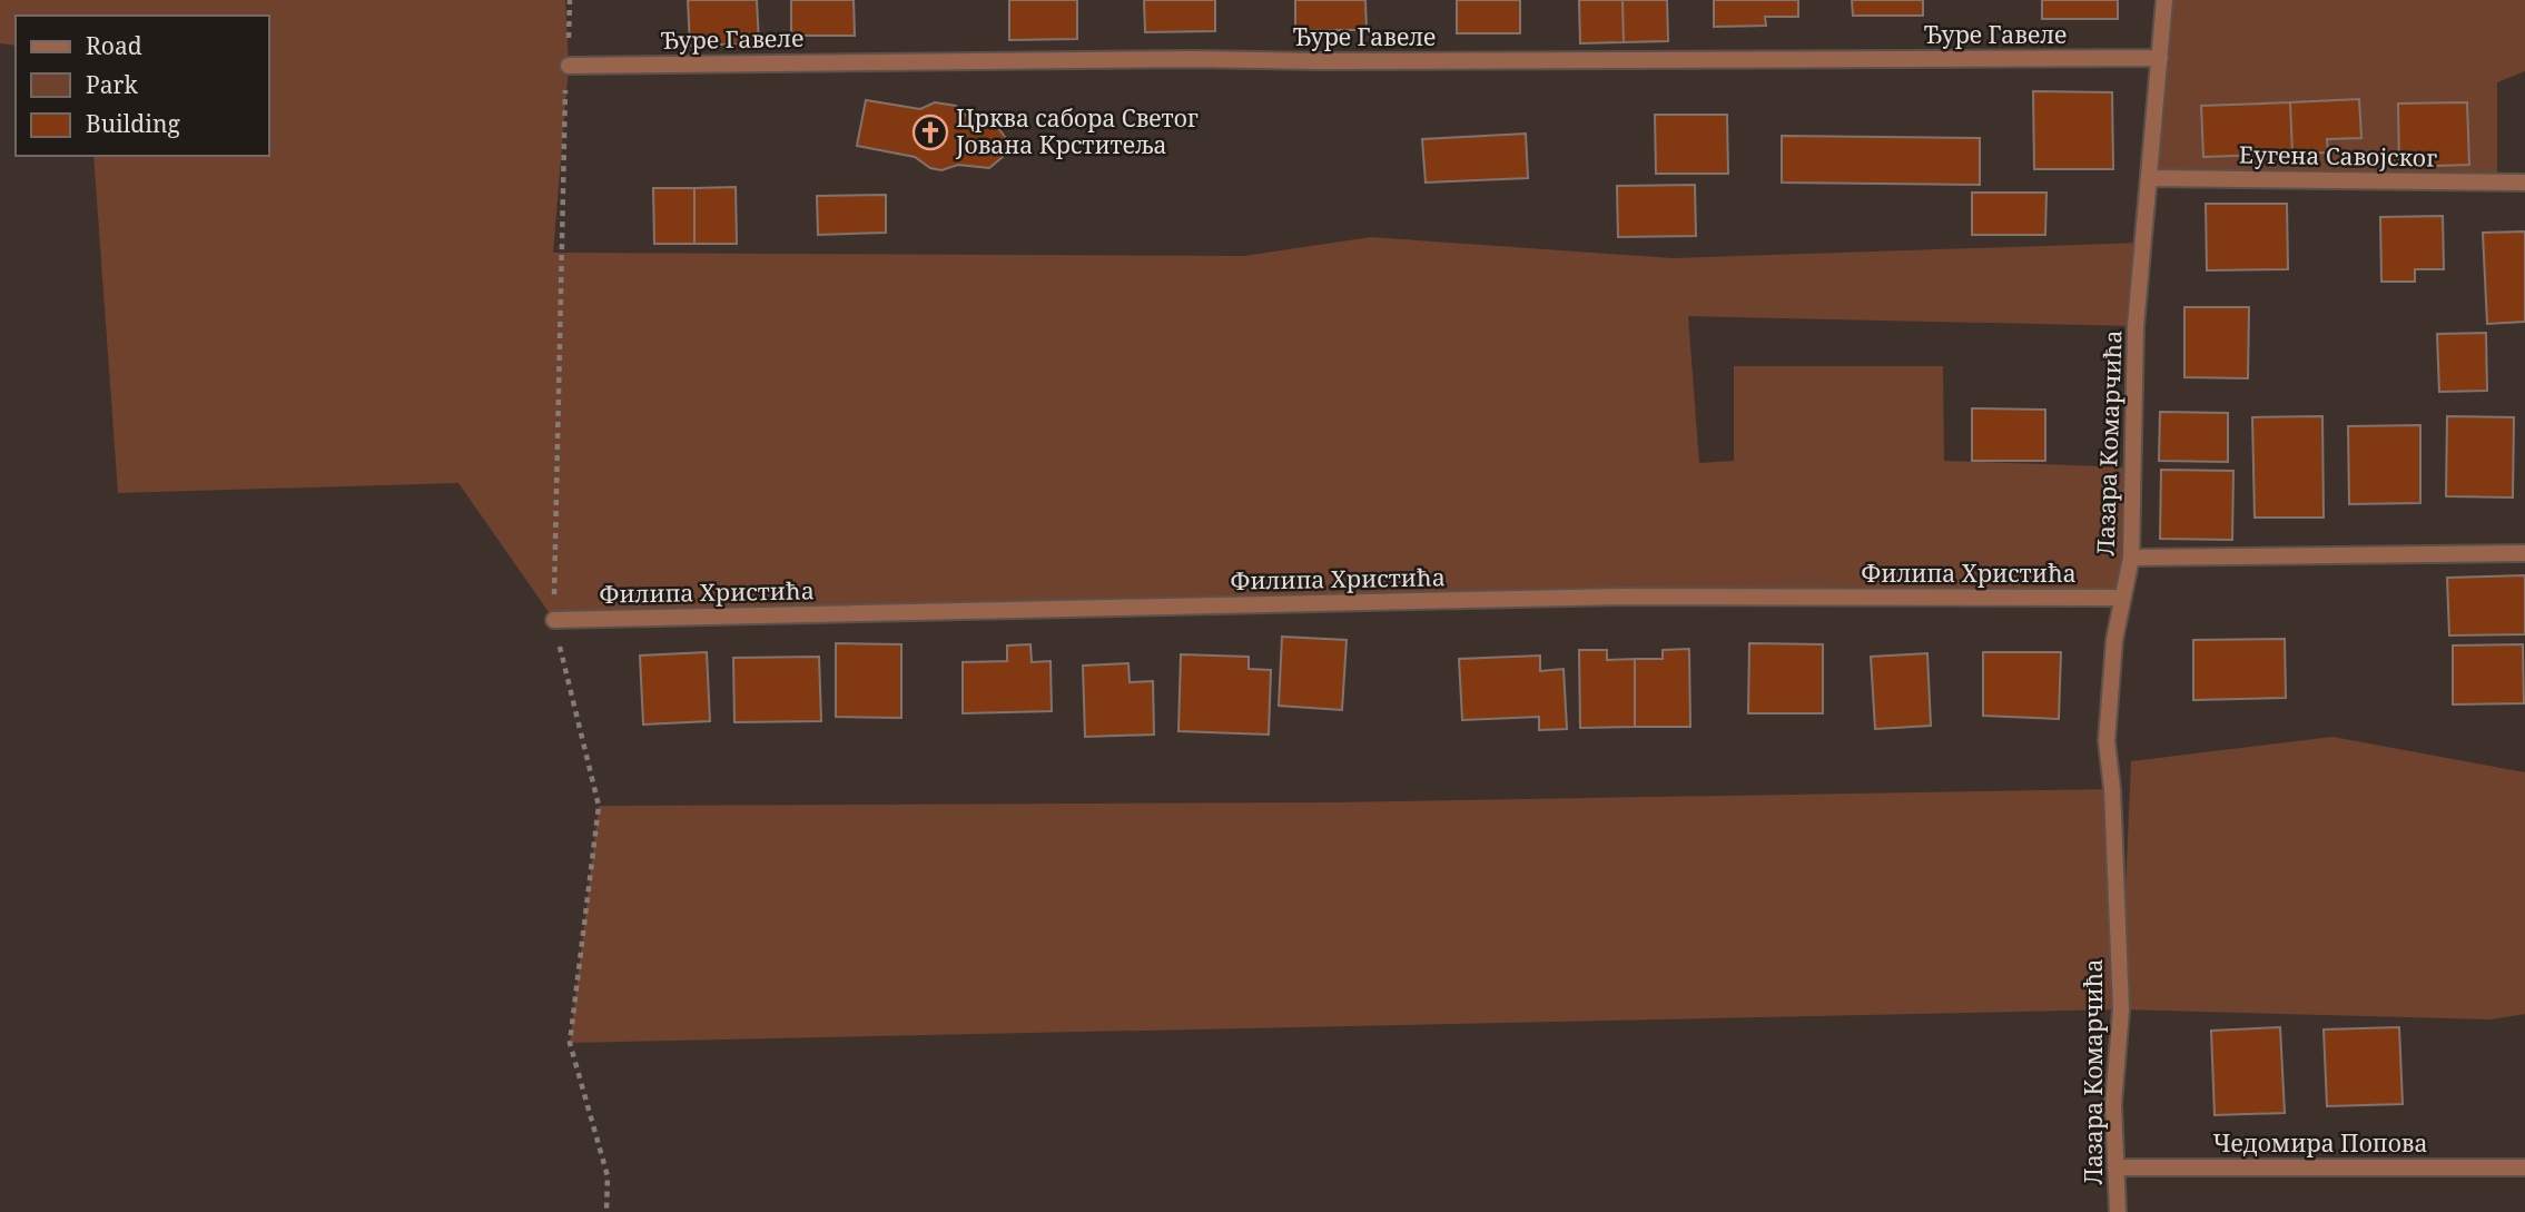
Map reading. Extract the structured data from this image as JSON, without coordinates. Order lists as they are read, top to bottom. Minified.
{"streets":{"street":["Ђуре Гавеле","Еугена Савојског","Лазара Комарчића","Филипа Христића","Чедомира Попова"]},"crossings":[["Ђуре Гавеле","Лазара Комарчића"],["Еугена Савојског","Лазара Комарчића"],["Лазара Комарчића","Филипа Христића"],["Лазара Комарчића","Чедомира Попова"]],"places":{"church":["Црква сабора Светог Јована Крститеља"]},"legend":["Road","Park","Building"]}
